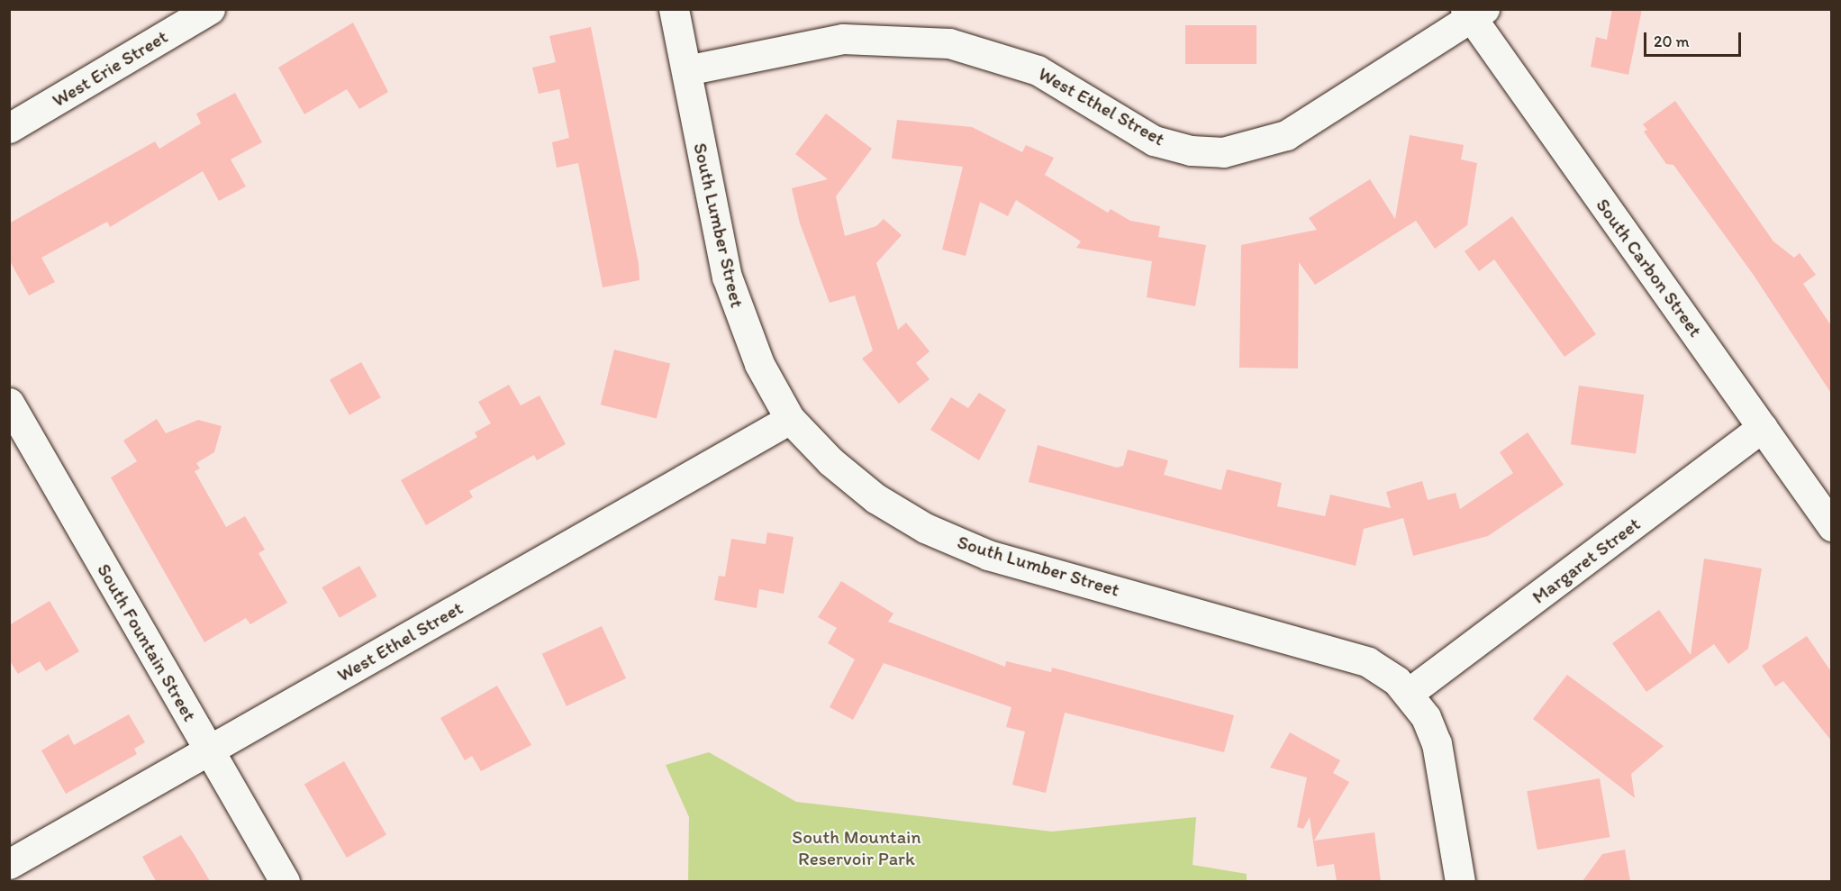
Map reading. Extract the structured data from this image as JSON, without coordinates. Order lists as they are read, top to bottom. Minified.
{"streets":{"street":["West Erie Street","West Ethel Street","South Lumber Street","South Carbon Street","Margaret Street","South Fountain Street"]},"crossings":[["West Ethel Street","South Lumber Street"],["West Ethel Street","South Carbon Street"],["West Ethel Street","South Fountain Street"],["South Lumber Street","Margaret Street"],["South Carbon Street","Margaret Street"]],"parks":["South Mountain Reservoir Park"],"scale_bar":"20 m"}
